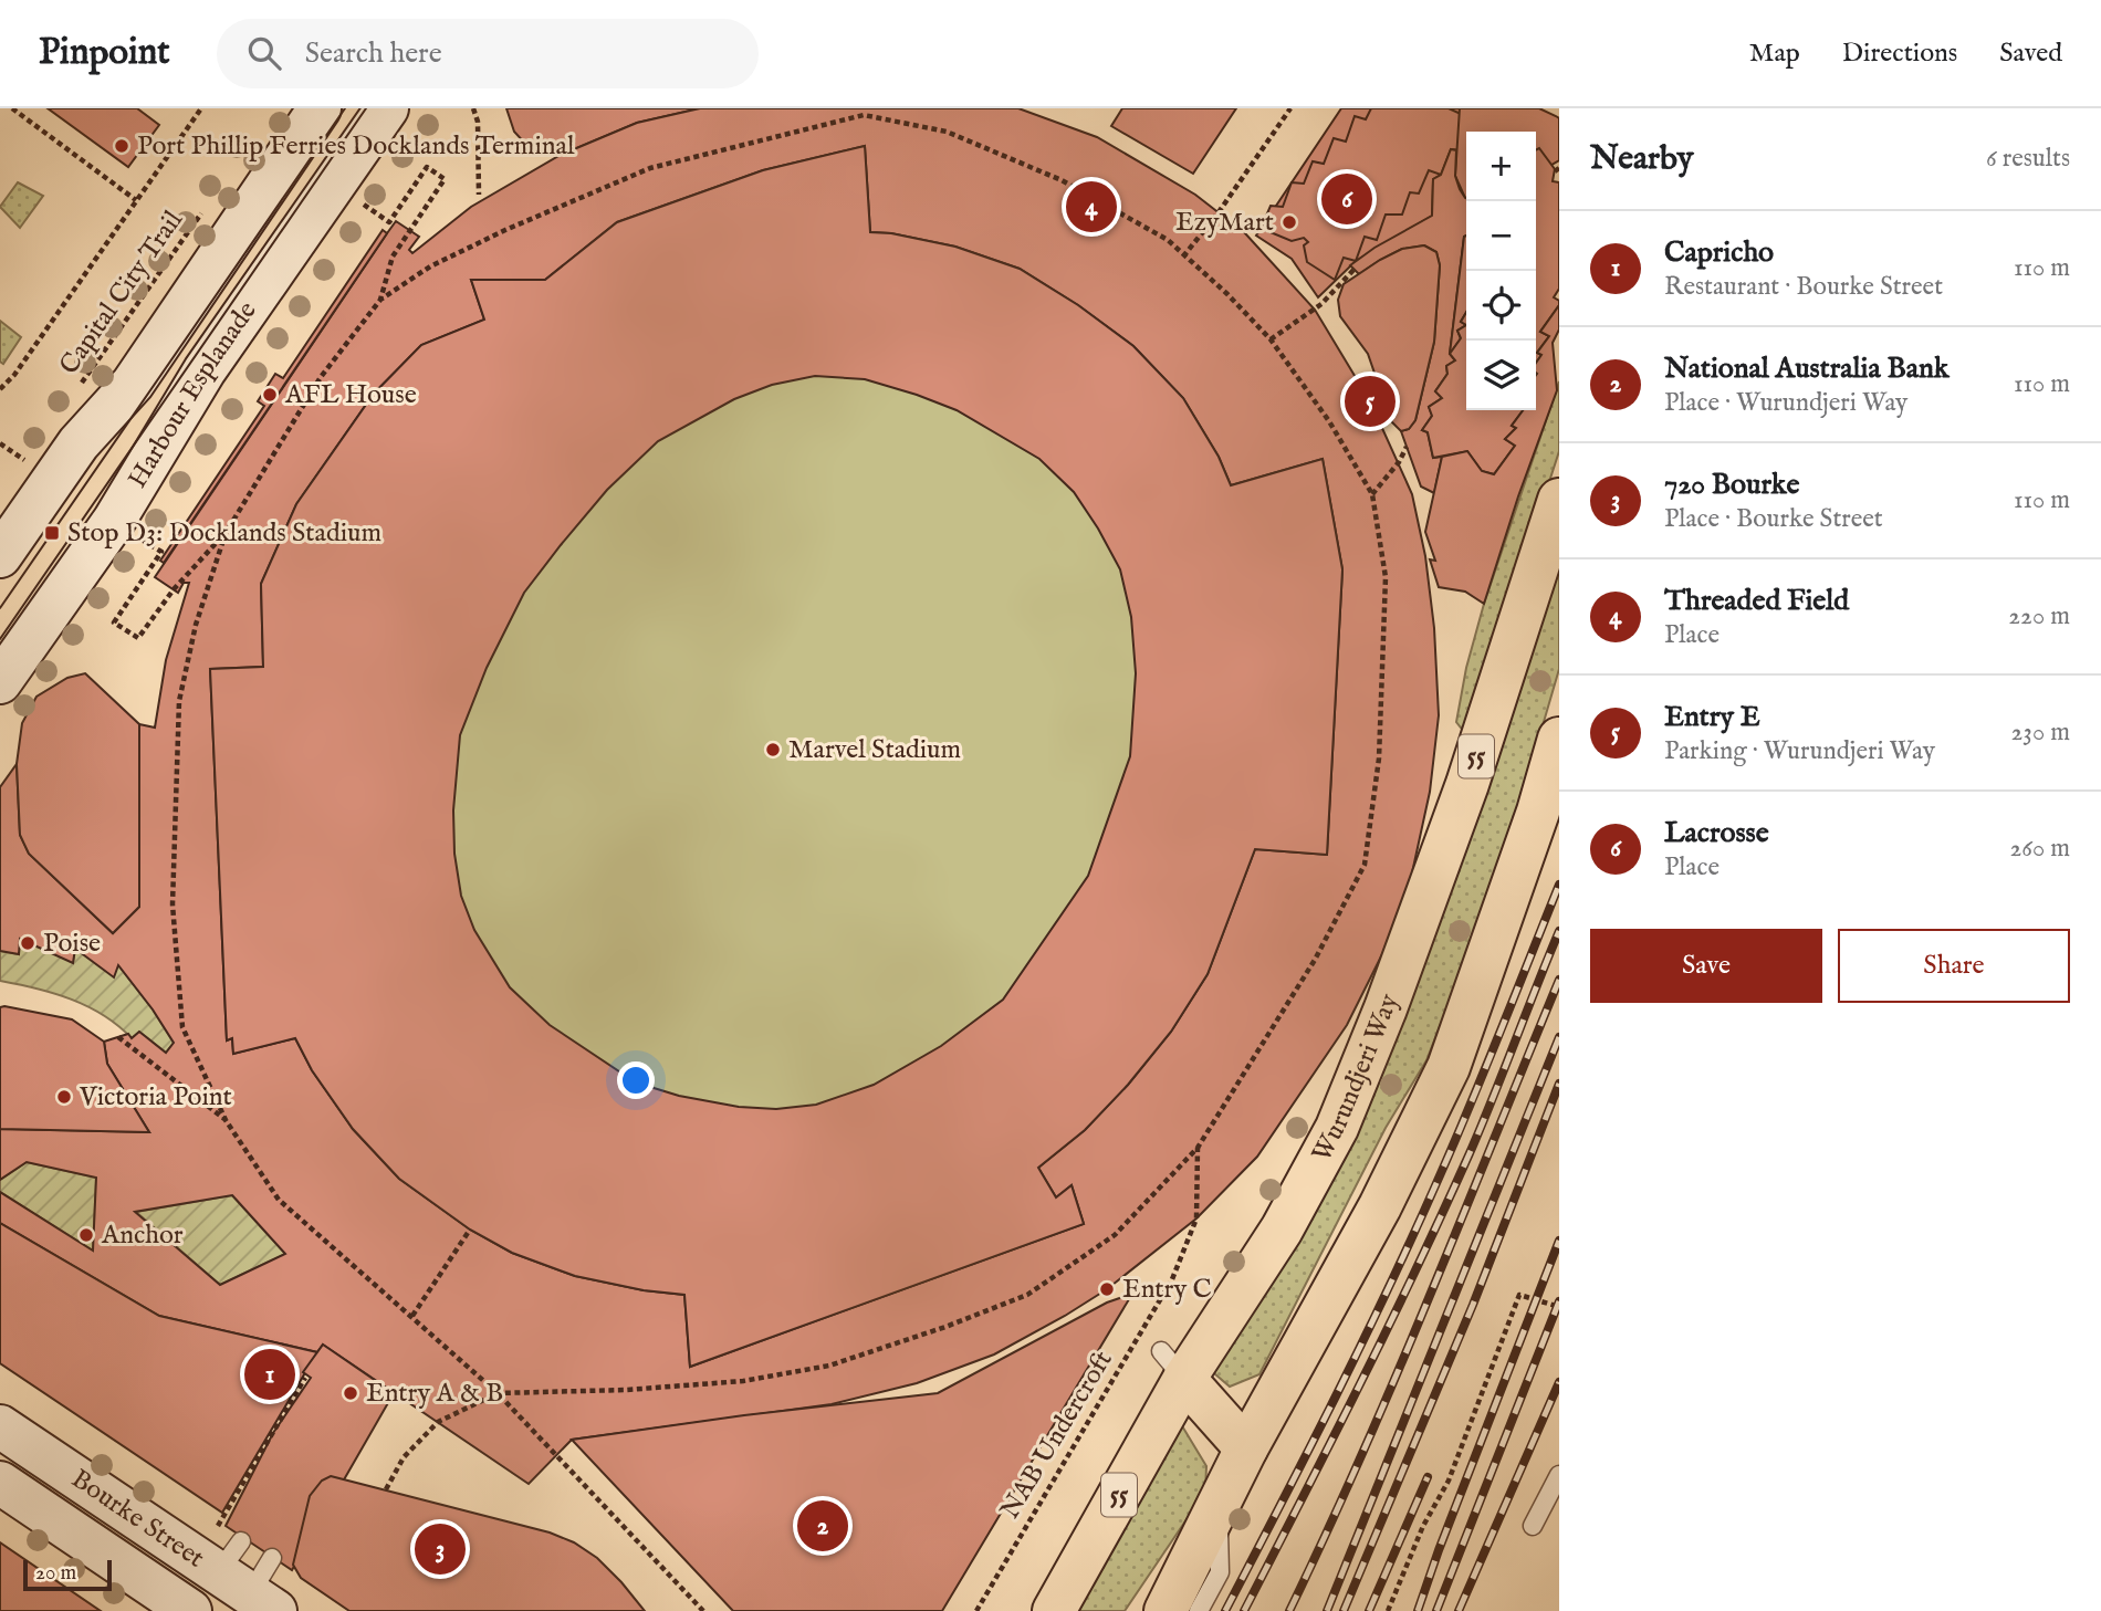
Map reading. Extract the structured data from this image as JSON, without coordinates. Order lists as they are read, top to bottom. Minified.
{"streets":{"highway":["55","Wurundjeri Way"],"street":["Harbour Esplanade","Bourke Street"],"path":["Capital City Trail","NAB Undercroft"]},"places":{"other":["Port Phillip Ferries Docklands Terminal","EzyMart","AFL House","Marvel Stadium","Poise","Victoria Point","Anchor","Entry C","Entry A & B"],"transit":["Stop D3: Docklands Stadium"]},"scale_bar":"20 m","page":{"header":"Pinpoint","search":"Search here","nav":["Map","Directions","Saved"],"heading":["Nearby","6 results"],"map_buttons":["+","−"],"pins":["6","4","5","1","2","3"],"list":[{"mark":"1","name":"Capricho","note":"Restaurant · Bourke Street","value":"110 m"},{"mark":"2","name":"National Australia Bank","note":"Place · Wurundjeri Way","value":"110 m"},{"mark":"3","name":"720 Bourke","note":"Place · Bourke Street","value":"110 m"},{"mark":"4","name":"Threaded Field","note":"Place","value":"220 m"},{"mark":"5","name":"Entry E","note":"Parking · Wurundjeri Way","value":"230 m"},{"mark":"6","name":"Lacrosse","note":"Place","value":"260 m"}],"buttons":["Save","Share"],"scale":"20 m"}}
